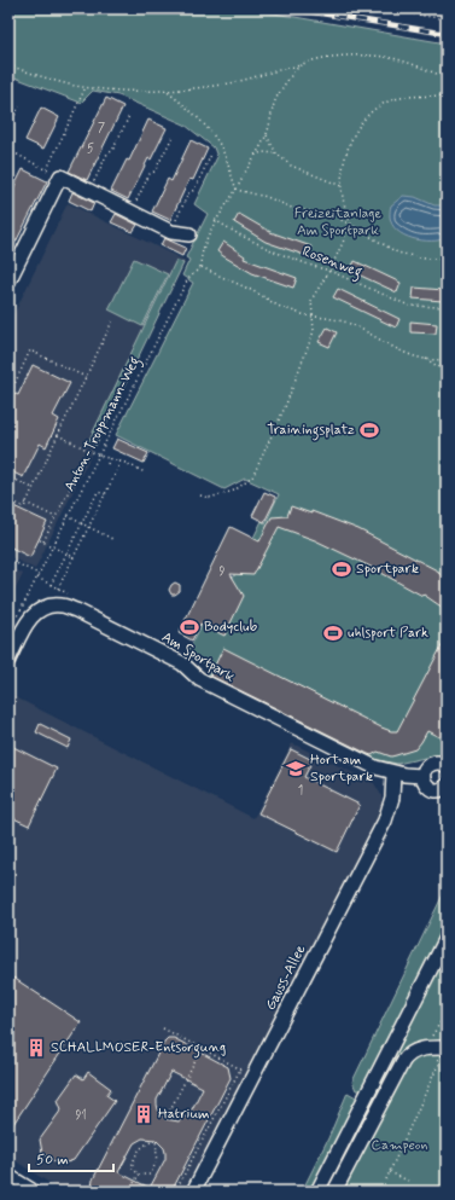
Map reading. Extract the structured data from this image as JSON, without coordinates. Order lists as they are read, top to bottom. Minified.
{"streets":{"street":["Am Sportpark","Gauss-Allee"],"path":["Rosenweg","Anton-Troppmann-Weg"]},"crossings":[["Am Sportpark","Gauss-Allee"]],"parks":["Freizeitanlage Am Sportpark","Campeon"],"places":{"sports":["Trainingsplatz","Sportpark","Bodyclub","uhlsport Park"],"school or university":["Hort am Sportpark"],"building":["SCHALLMOSER-Entsorgung","Hatrium"]},"house_numbers":["7","5","9","1","91"],"scale_bar":"50 m"}
